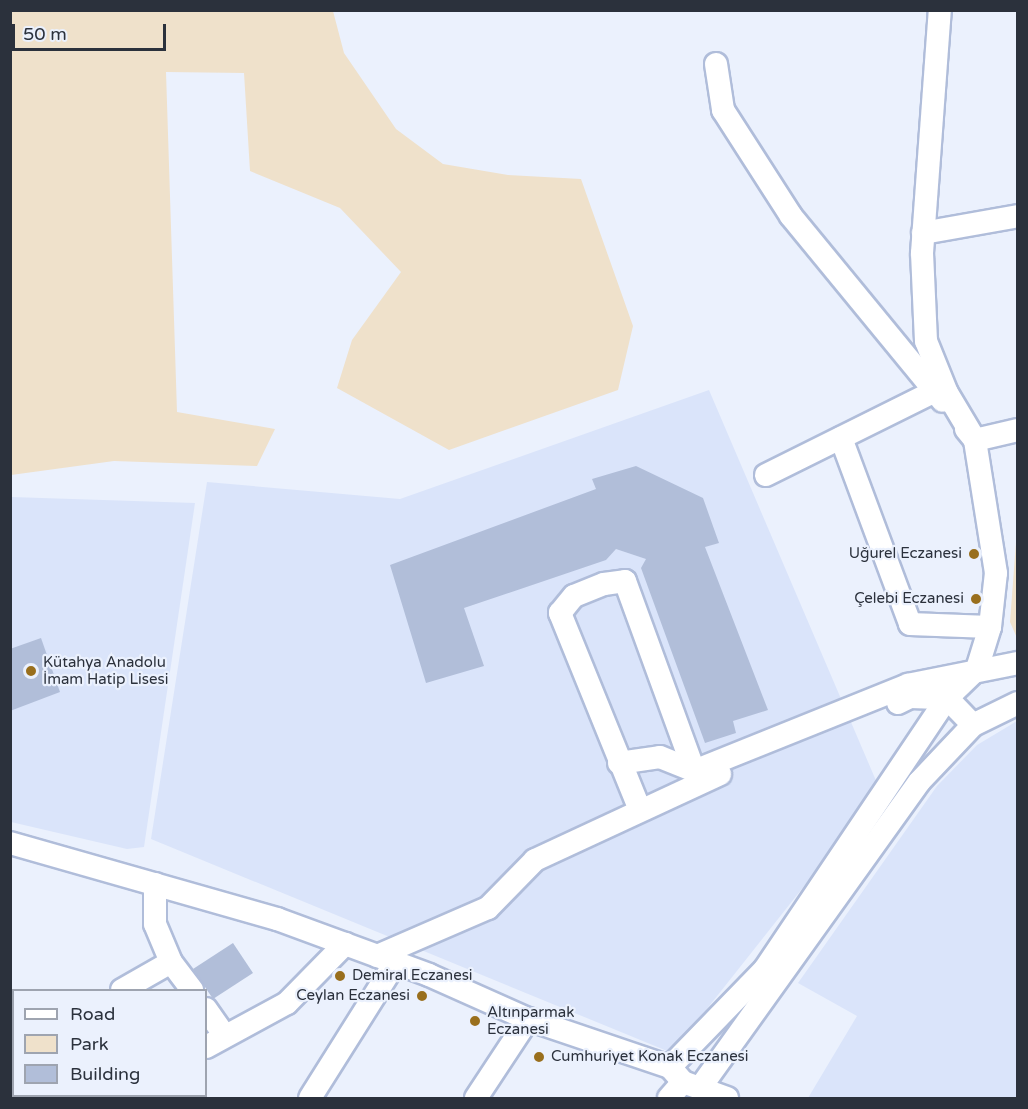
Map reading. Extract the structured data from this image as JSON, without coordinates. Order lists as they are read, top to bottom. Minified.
{"places":["Uğurel Eczanesi","Çelebi Eczanesi","Kütahya Anadolu İmam Hatip Lisesi","Demiral Eczanesi","Ceylan Eczanesi","Altınparmak Eczanesi","Cumhuriyet Konak Eczanesi"],"legend":["Road","Park","Building"],"scale_bar":"50 m"}
